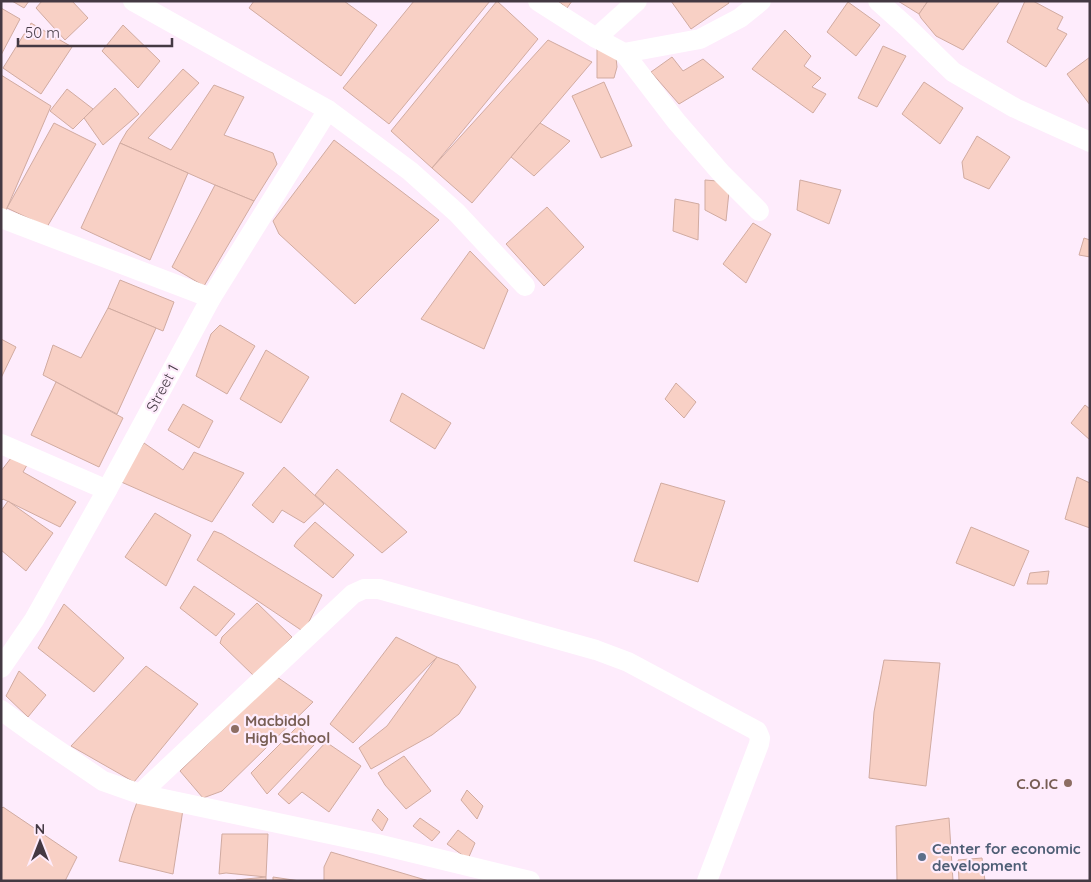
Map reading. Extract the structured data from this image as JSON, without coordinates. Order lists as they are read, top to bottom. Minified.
{"streets":{"street":["Street 1"]},"places":["Macbidol High School","C.O.IC","Center for economic development"],"scale_bar":"50 m","north":"top"}
